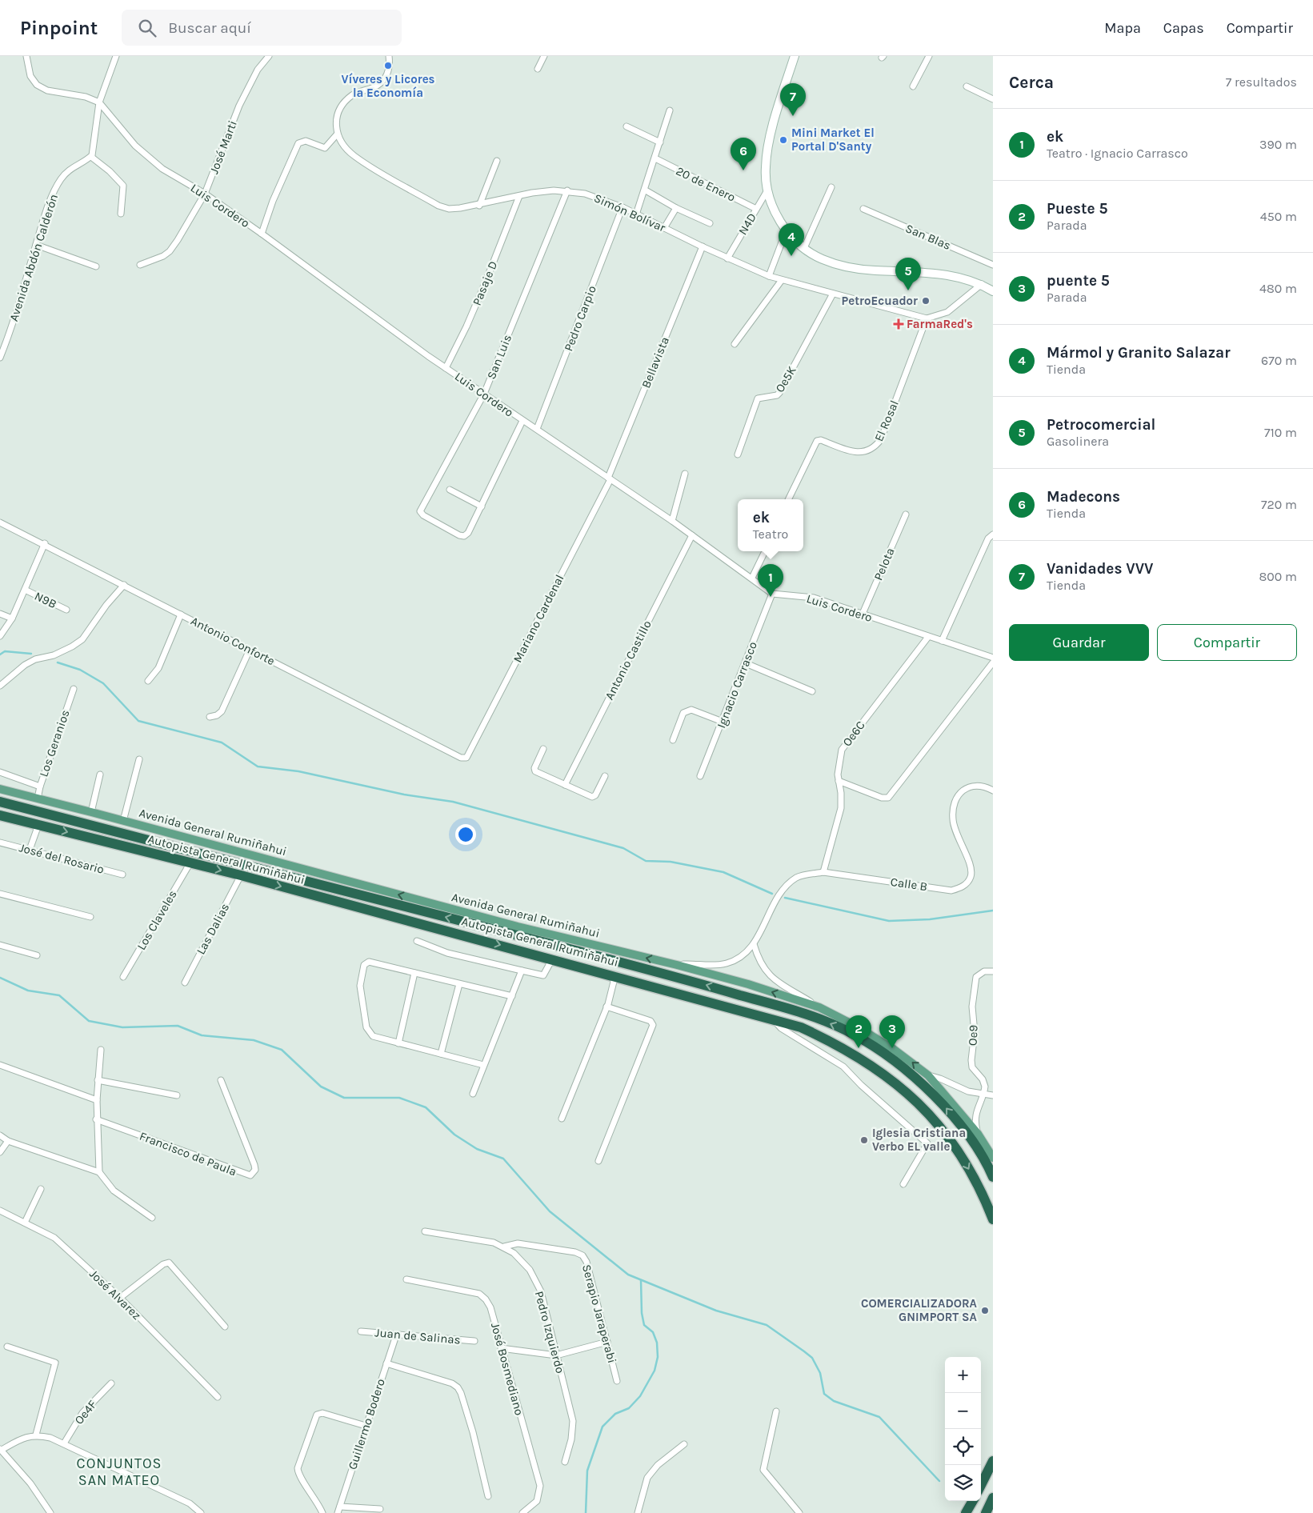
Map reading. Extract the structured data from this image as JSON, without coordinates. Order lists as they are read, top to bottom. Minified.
{"streets":{"highway":["Autopista General Rumiñahui"],"main road":["Avenida General Rumiñahui"],"street":["José Marti","20 de Enero","Luis Cordero","Simón Bolívar","N4D","San Blas","Avenida Abdón Calderón","Pasaje D","Pedro Carpio","San Luis","Bellavista","Oe5K","El Rosal","Pelota","N9B","Mariano Cardenal","Antonio Conforte","Antonio Castillo","Ignacio Carrasco","Oe6C","Los Geranios","José del Rosario","Calle B","Los Claveles","Las Dalias","Oe9","Francisco de Paula","José Alvarez","Serapio Jaraperabi","Pedro Izquierdo","Juan de Salinas","José Bosmediano","Oe4F","Guillermo Bodero"]},"crossings":[["José Marti","Luis Cordero"],["20 de Enero","N4D"],["Luis Cordero","Pasaje D"],["Luis Cordero","Pedro Carpio"],["Luis Cordero","San Luis"],["Luis Cordero","Bellavista"],["Luis Cordero","Pelota"],["Luis Cordero","Mariano Cardenal"],["Luis Cordero","Antonio Castillo"],["Luis Cordero","Ignacio Carrasco"],["Luis Cordero","Oe6C"],["Simón Bolívar","N4D"],["Simón Bolívar","Pasaje D"],["Simón Bolívar","Pedro Carpio"],["Simón Bolívar","San Luis"],["Simón Bolívar","Bellavista"],["Simón Bolívar","Oe5K"],["Simón Bolívar","El Rosal"],["Bellavista","Mariano Cardenal"],["Mariano Cardenal","Antonio Conforte"],["Oe6C","Calle B"],["Los Geranios","Avenida General Rumiñahui"],["Avenida General Rumiñahui","Calle B"],["Autopista General Rumiñahui","Los Claveles"],["Autopista General Rumiñahui","Las Dalias"],["Serapio Jaraperabi","Pedro Izquierdo"],["Juan de Salinas","Guillermo Bodero"]],"one_way":["Avenida General Rumiñahui"],"districts":["CONJUNTOS SAN MATEO"],"places":{"other":["Víveres y Licores la Economía","Mini Market El Portal D'Santy","PetroEcuador","Iglesia Cristiana Verbo EL valle","COMERCIALIZADORA GNIMPORT SA"],"health":["FarmaRed's"]},"page":{"header":"Pinpoint","search":"Buscar aquí","nav":["Mapa","Capas","Compartir"],"heading":["Cerca","7 resultados"],"pins":["7","6","4","5","1","2","3"],"list":[{"mark":"1","name":"ek","note":"Teatro · Ignacio Carrasco","value":"390 m"},{"mark":"2","name":"Pueste 5","note":"Parada","value":"450 m"},{"mark":"3","name":"puente 5","note":"Parada","value":"480 m"},{"mark":"4","name":"Mármol y Granito Salazar","note":"Tienda","value":"670 m"},{"mark":"5","name":"Petrocomercial","note":"Gasolinera","value":"710 m"},{"mark":"6","name":"Madecons","note":"Tienda","value":"720 m"},{"mark":"7","name":"Vanidades VVV","note":"Tienda","value":"800 m"}],"popup":["ek","Teatro"],"buttons":["Guardar","Compartir"],"map_buttons":["+","−"]}}
